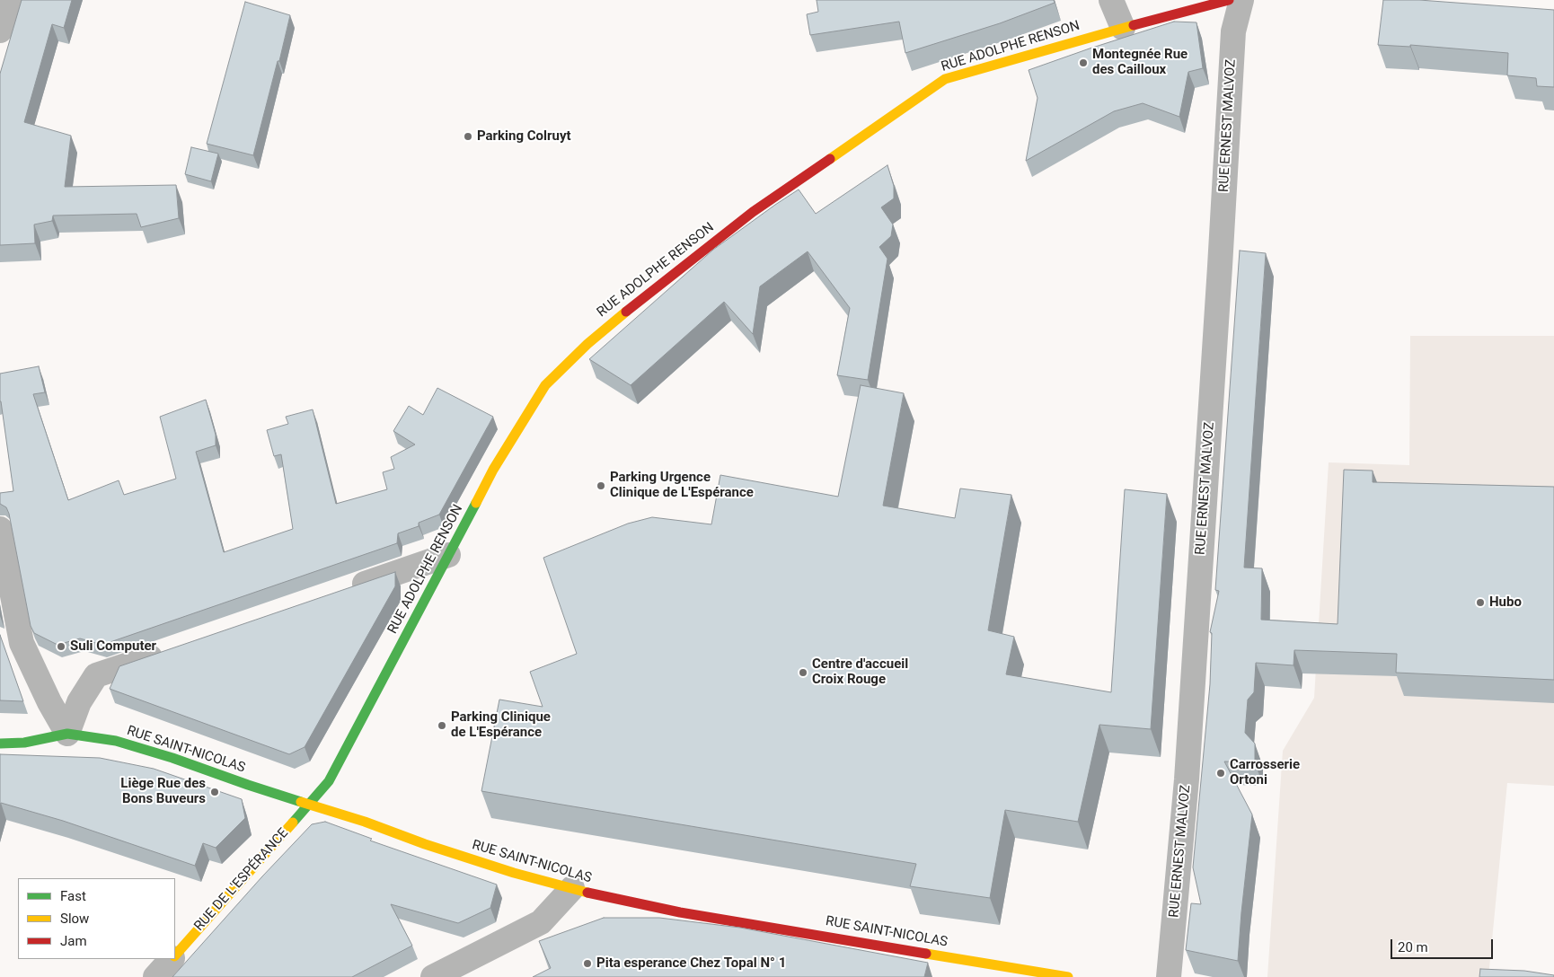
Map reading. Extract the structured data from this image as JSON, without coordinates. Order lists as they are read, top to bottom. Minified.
{"streets":{"street":["RUE ADOLPHE RENSON","RUE ERNEST MALVOZ","RUE SAINT-NICOLAS","RUE DE L'ESPÉRANCE"]},"crossings":[["RUE ADOLPHE RENSON","RUE SAINT-NICOLAS"],["RUE ADOLPHE RENSON","RUE DE L'ESPÉRANCE"],["RUE SAINT-NICOLAS","RUE DE L'ESPÉRANCE"]],"places":["Montegnée Rue des Cailloux","Parking Colruyt","Parking Urgence Clinique de L'Espérance","Hubo","Suli Computer","Centre d'accueil Croix Rouge","Parking Clinique de L'Espérance","Carrosserie Ortoni","Liège Rue des Bons Buveurs","Pita esperance Chez Topal N° 1"],"legend":["Fast","Slow","Jam"],"scale_bar":"20 m"}
